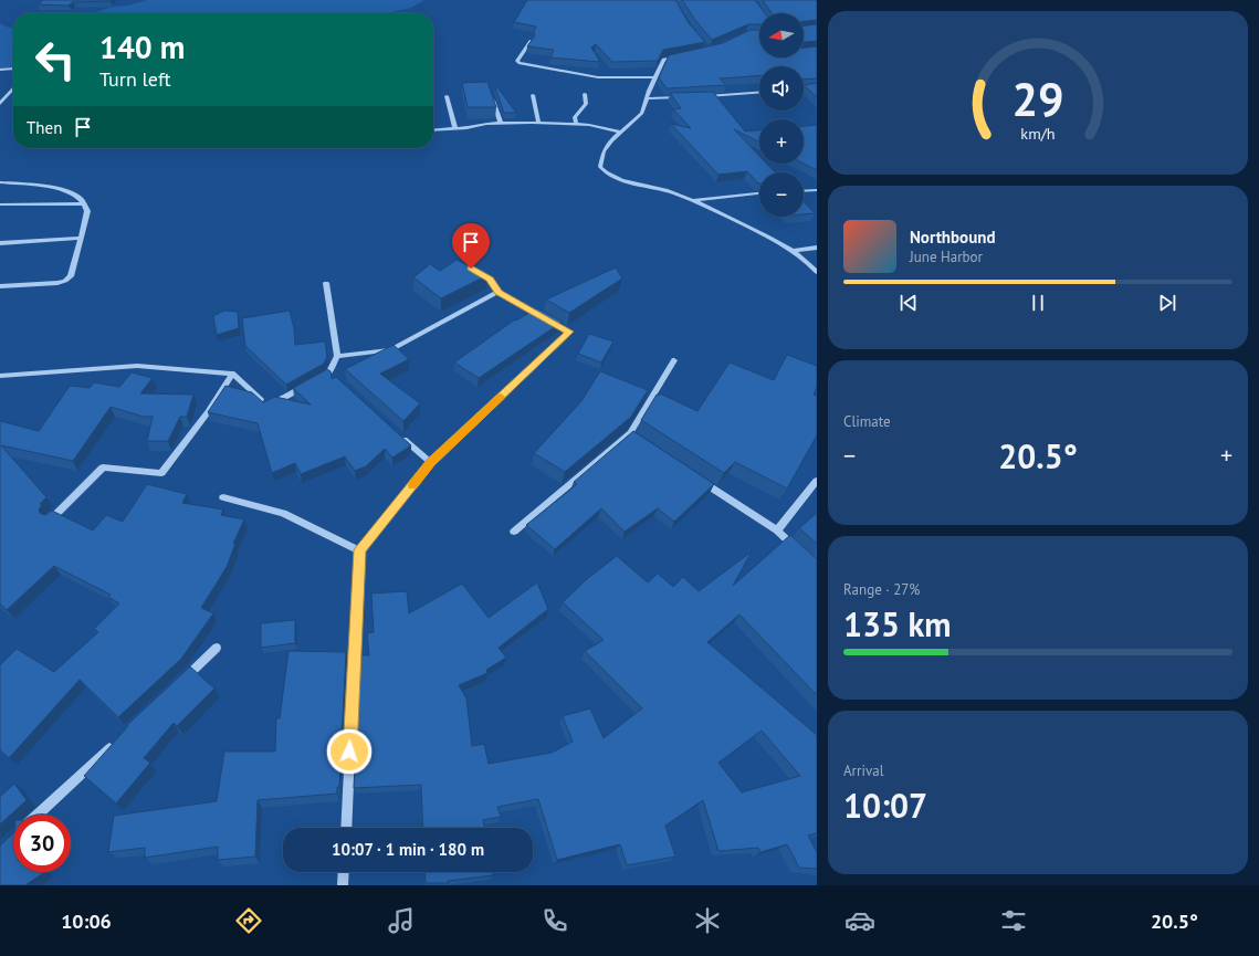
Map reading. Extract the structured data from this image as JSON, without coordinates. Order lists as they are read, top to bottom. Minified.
{"north":"left","page":{"map_buttons":["+","−"],"turn":["140 m","Turn left"],"then":"Then","song":["Northbound","June Harbor"],"tile":["Climate",["Range · 27%","135 km"],["Arrival","10:07"]],"heat":["−","20.5°","+"],"limit":"30","trip":"10:07 · 1 min · 180 m","tabs":["10:06","20.5°"],"gauge":["29","km/h"]}}
